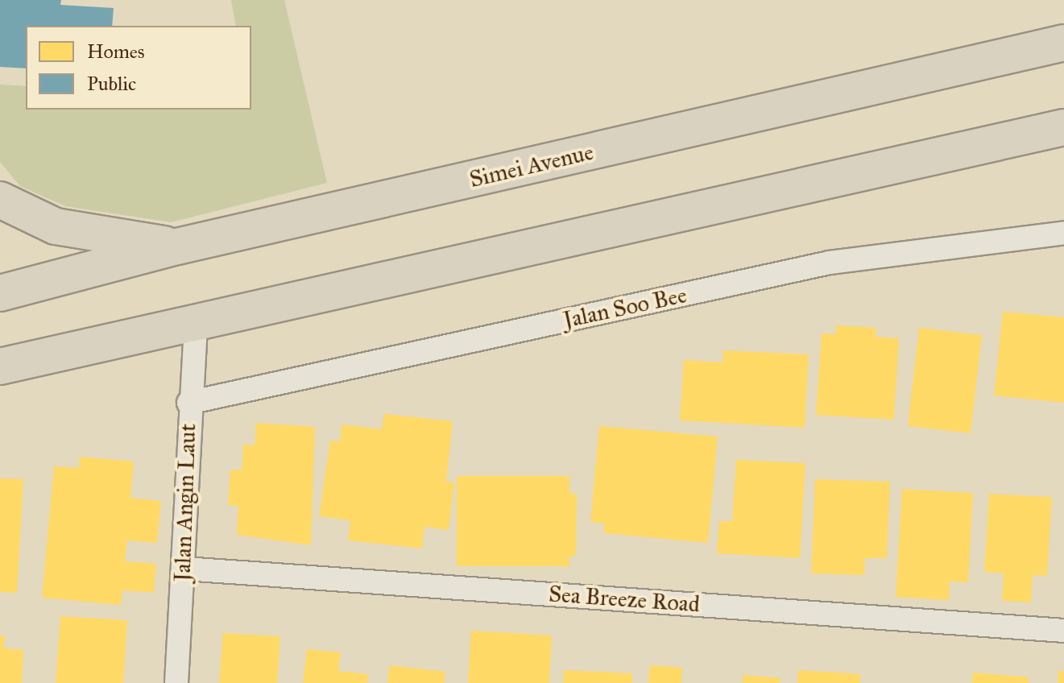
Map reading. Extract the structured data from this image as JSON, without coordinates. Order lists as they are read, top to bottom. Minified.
{"streets":{"main road":["Simei Avenue"],"street":["Jalan Soo Bee","Jalan Angin Laut","Sea Breeze Road"]},"crossings":[["Jalan Soo Bee","Jalan Angin Laut"],["Jalan Angin Laut","Sea Breeze Road"]],"legend":["Homes","Public"]}
